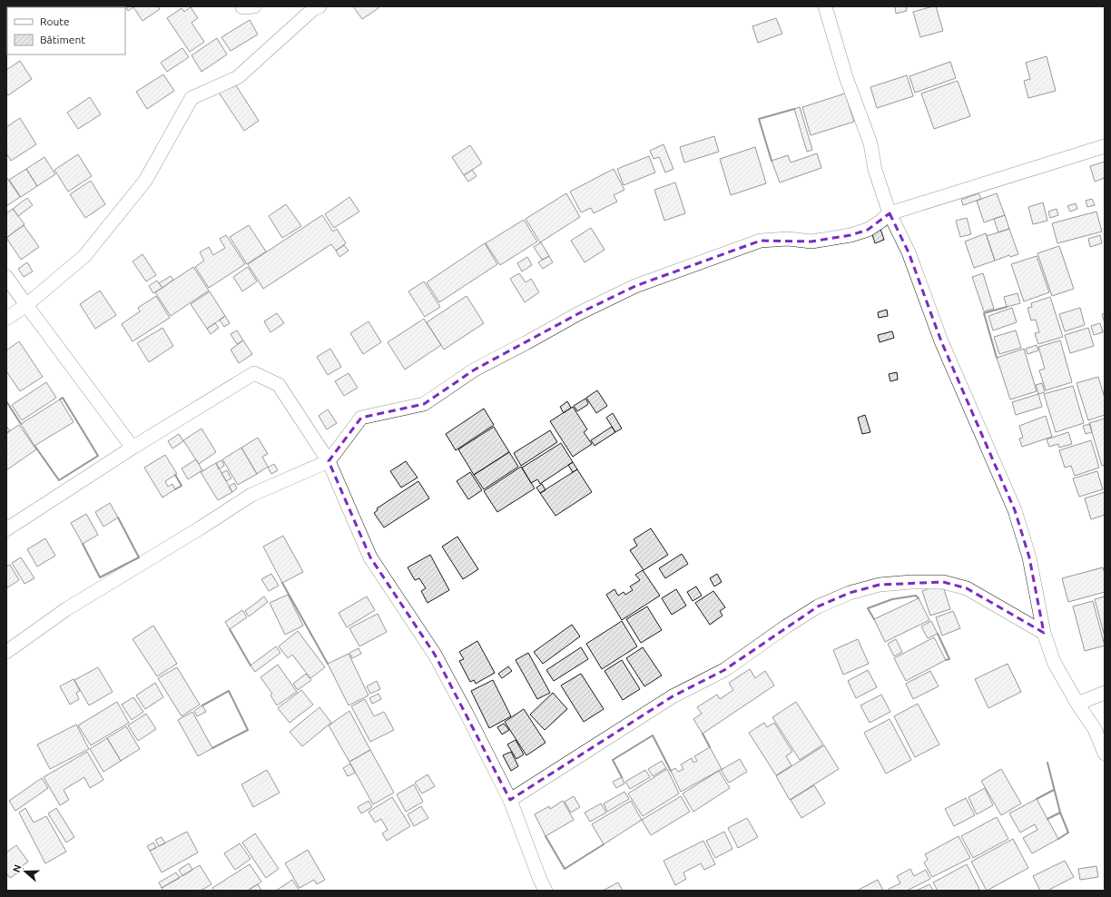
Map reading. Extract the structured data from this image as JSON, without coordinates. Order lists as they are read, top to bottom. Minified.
{"legend":["Route","Bâtiment"],"north":"left"}
